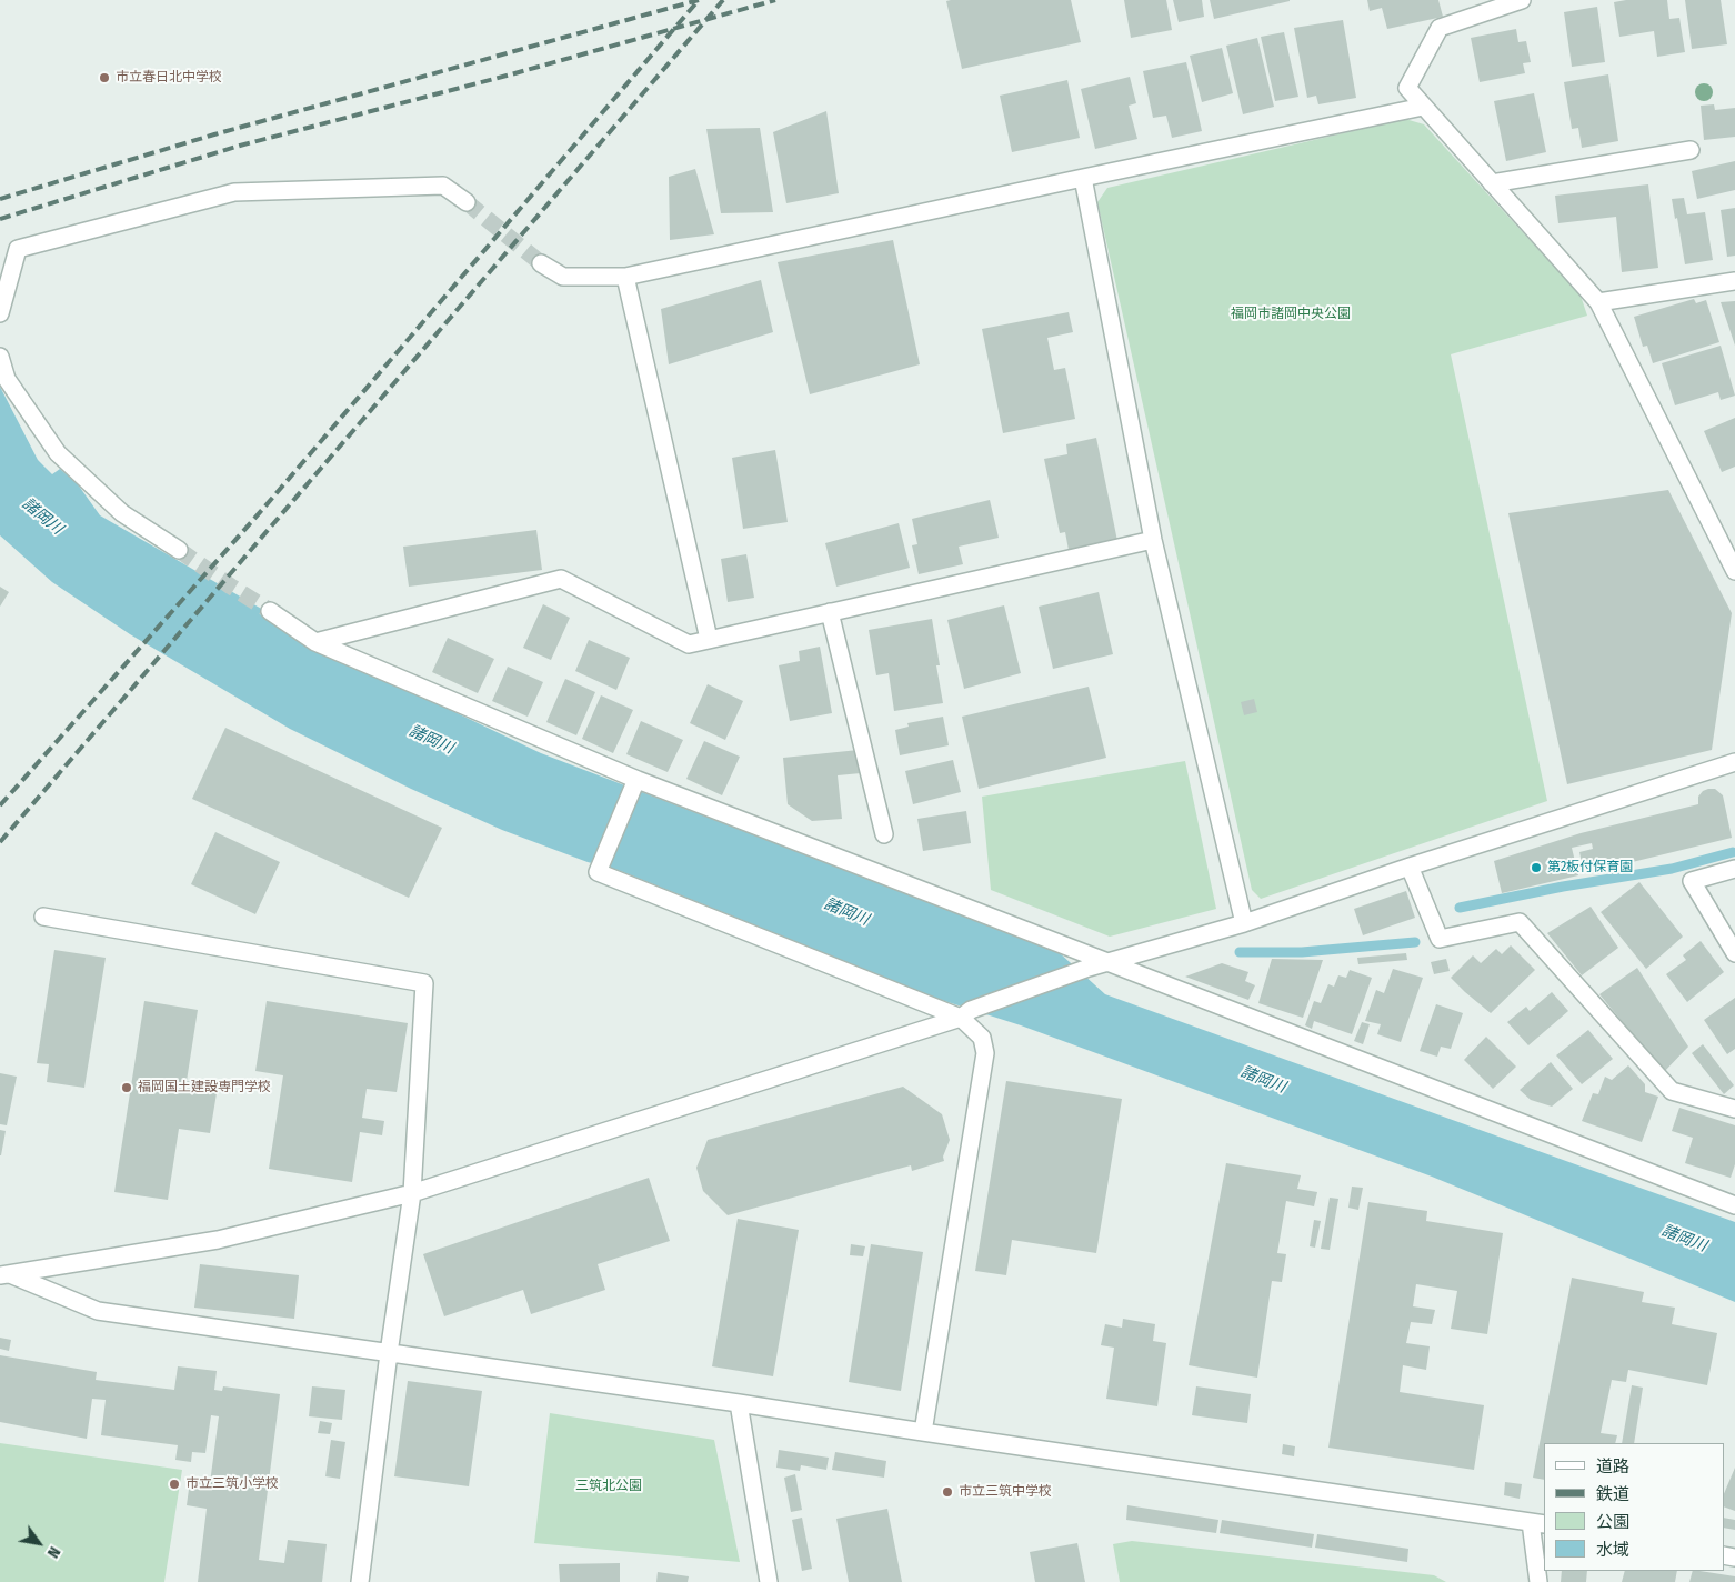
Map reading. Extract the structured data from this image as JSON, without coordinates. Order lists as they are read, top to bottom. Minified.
{"water":["諸岡川"],"parks":["福岡市諸岡中央公園","三筑北公園"],"places":["市立春日北中学校","第2板付保育園","福岡国土建設専門学校","市立三筑小学校","市立三筑中学校"],"legend":["道路","鉄道","公園","水域"],"north":"bottom right"}
